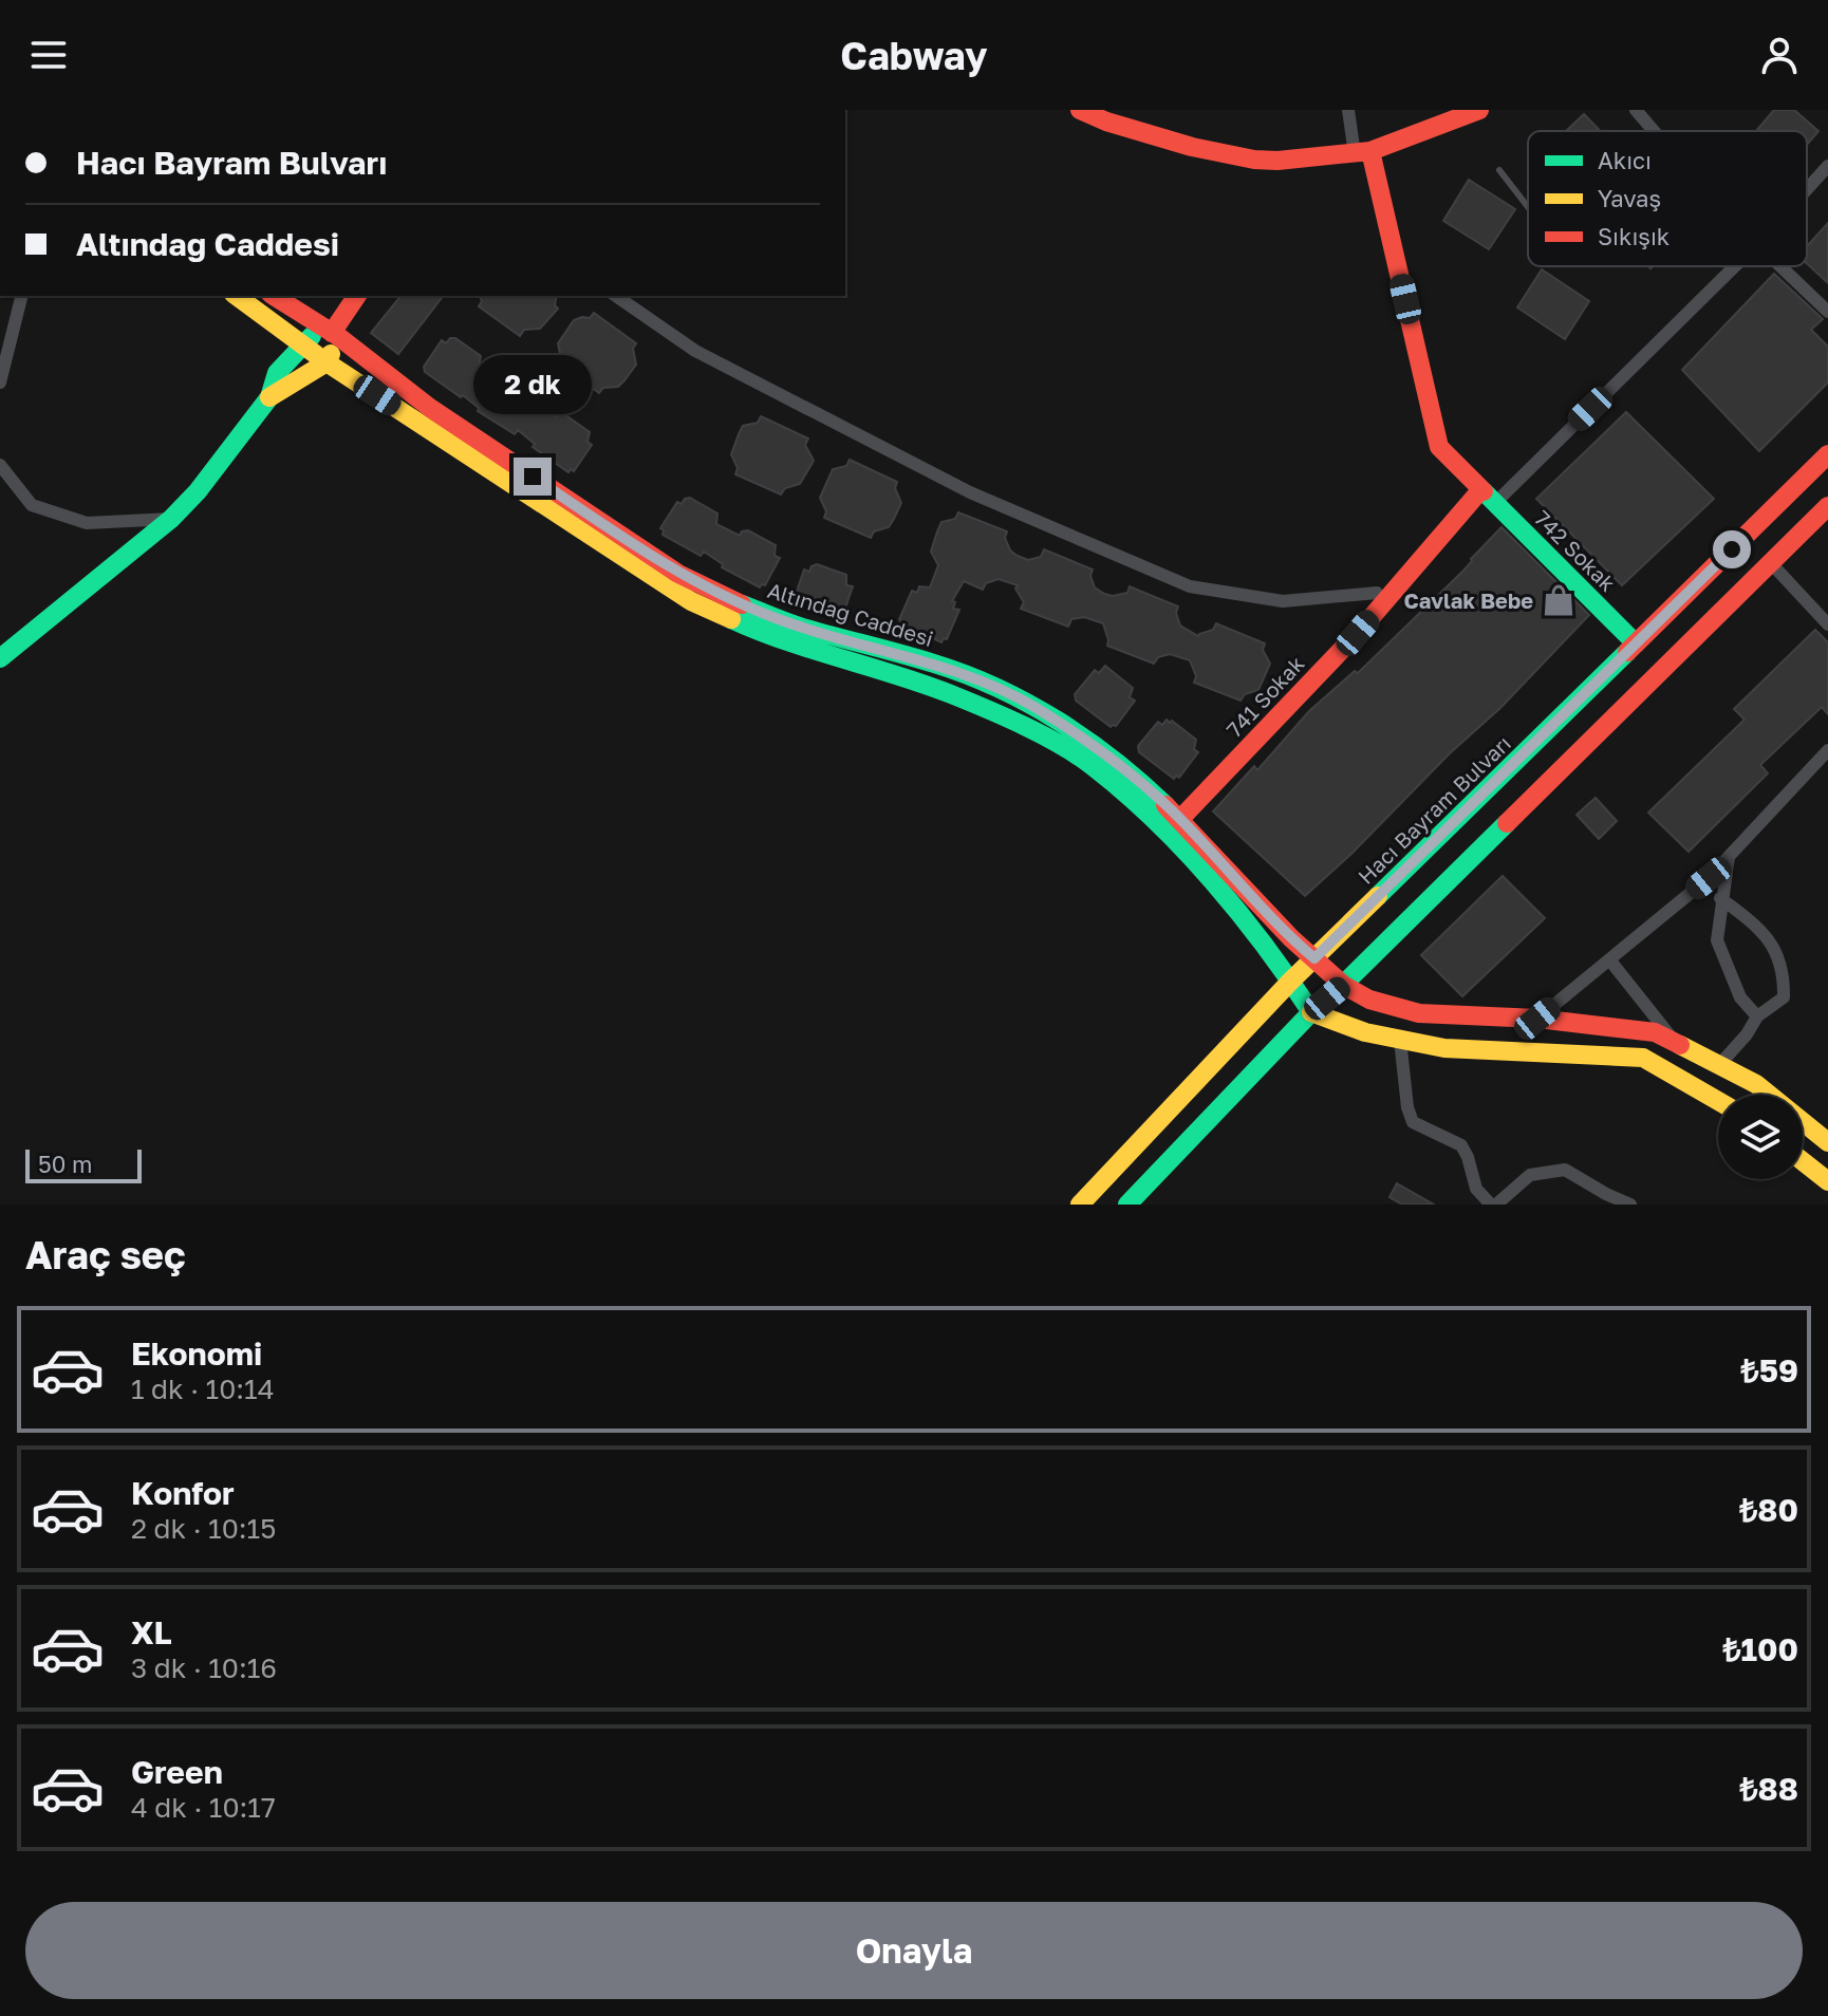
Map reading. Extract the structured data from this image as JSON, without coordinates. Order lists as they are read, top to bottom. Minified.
{"streets":{"main road":["742 Sokak","Altındağ Caddesi","741 Sokak","Hacı Bayram Bulvarı"]},"crossings":[["742 Sokak","741 Sokak"],["742 Sokak","Hacı Bayram Bulvarı"],["Altındağ Caddesi","741 Sokak"],["Altındağ Caddesi","Hacı Bayram Bulvarı"]],"places":{"shop":["Cavlak Bebe"]},"legend":["Akıcı","Yavaş","Sıkışık"],"scale_bar":"50 m","page":{"header":"Cabway","banner":["Hacı Bayram Bulvarı","Altındağ Caddesi"],"bubble":"2 dk","scale":"50 m","heading":"Araç seç","list":[{"name":"Ekonomi","note":"1 dk · 10:14","value":"₺59"},{"name":"Konfor","note":"2 dk · 10:15","value":"₺80"},{"name":"XL","note":"3 dk · 10:16","value":"₺100"},{"name":"Green","note":"4 dk · 10:17","value":"₺88"}],"buttons":"Onayla"}}
